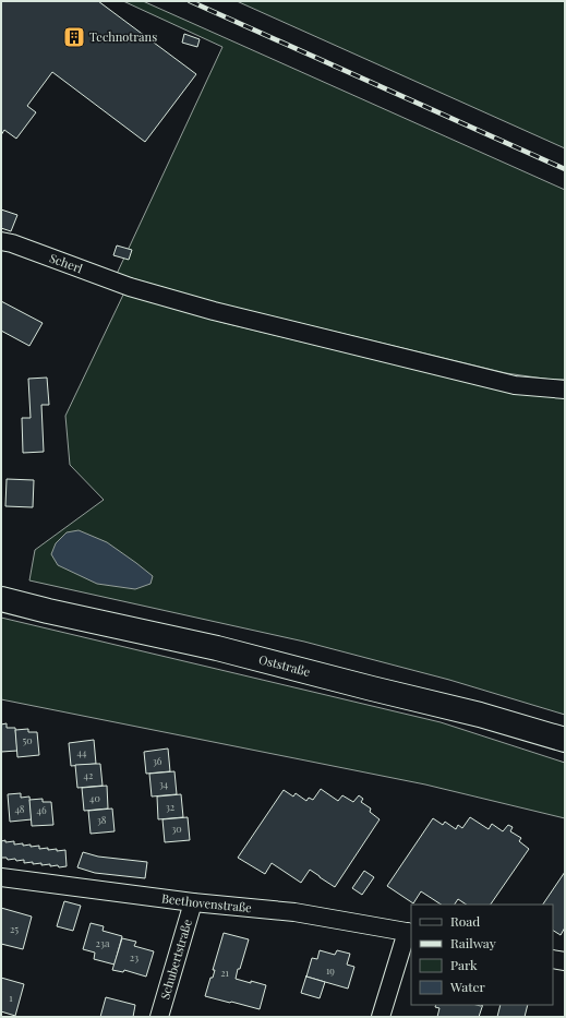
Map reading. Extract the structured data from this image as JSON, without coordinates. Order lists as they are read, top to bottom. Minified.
{"streets":{"main road":["Oststraße"],"street":["Scherl","Beethovenstraße","Schubertstraße"]},"crossings":[["Beethovenstraße","Schubertstraße"]],"places":{"building":["Technotrans"]},"house_numbers":["50","44","36","42","34","40","32","48","46","38","30","25","23a","23","19","21","1"],"legend":["Road","Railway","Park","Water"]}
